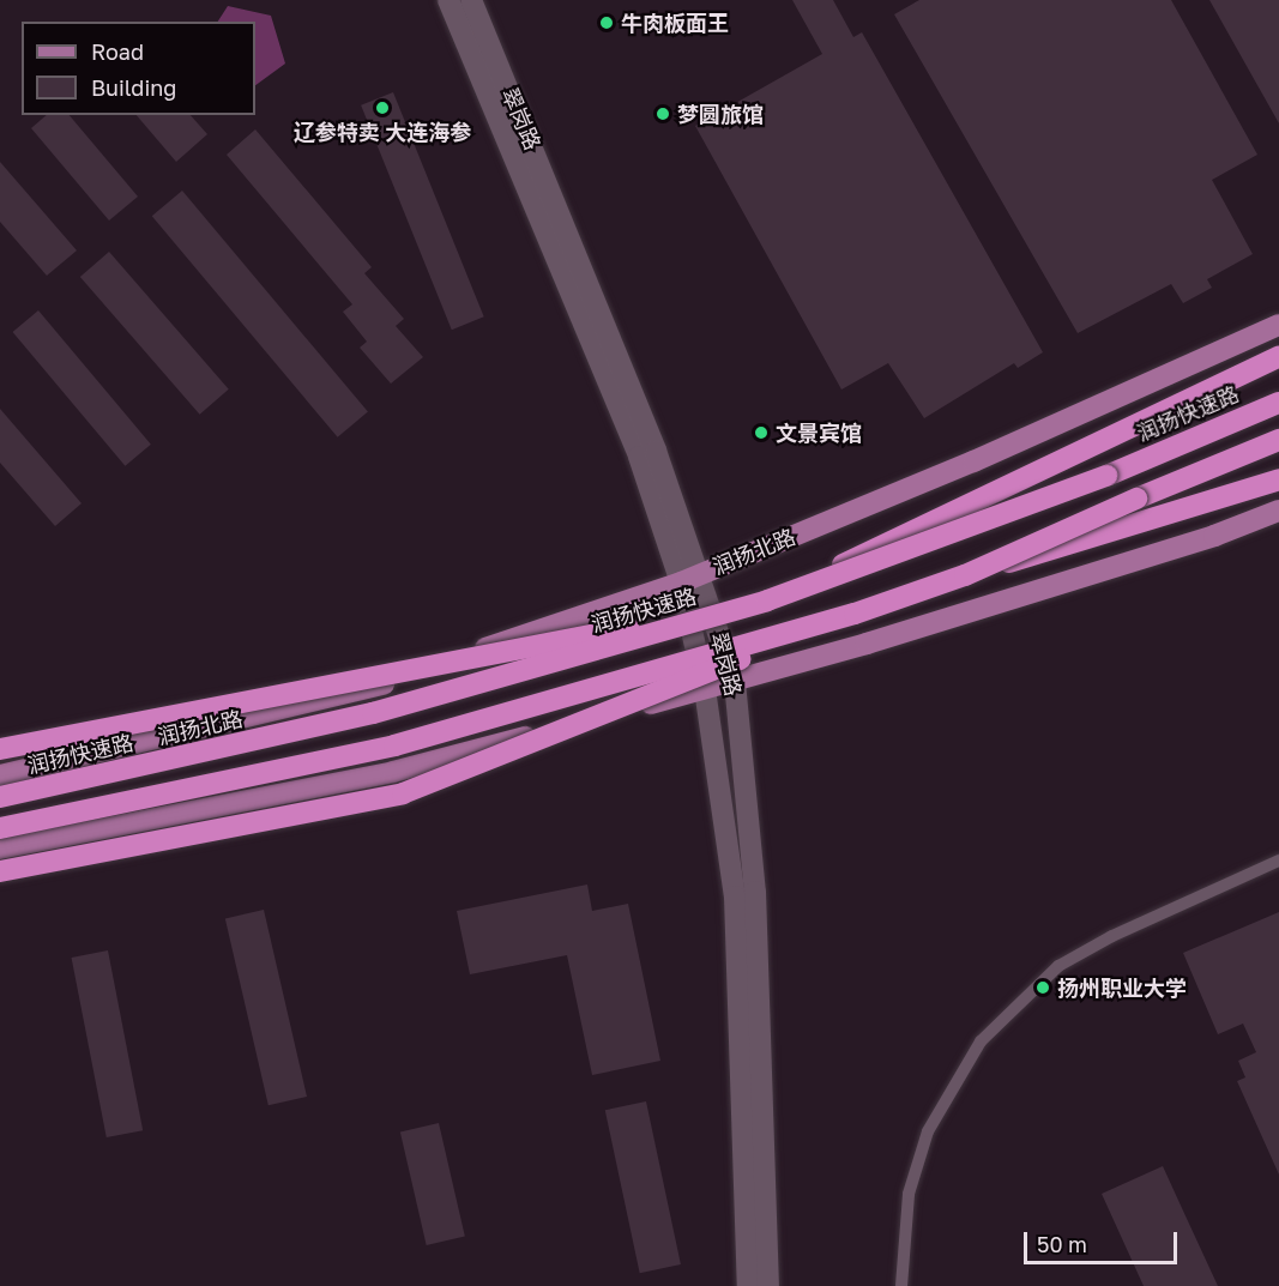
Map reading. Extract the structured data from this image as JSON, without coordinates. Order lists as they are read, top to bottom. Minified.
{"streets":{"highway":["润扬快速路"],"main road":["翠岗路","润扬北路"]},"crossings":[["翠岗路","润扬北路"]],"places":["牛肉板面王","辽参特卖 大连海参","梦圆旅馆","文景宾馆","扬州职业大学"],"legend":["Road","Building"],"scale_bar":"50 m"}
